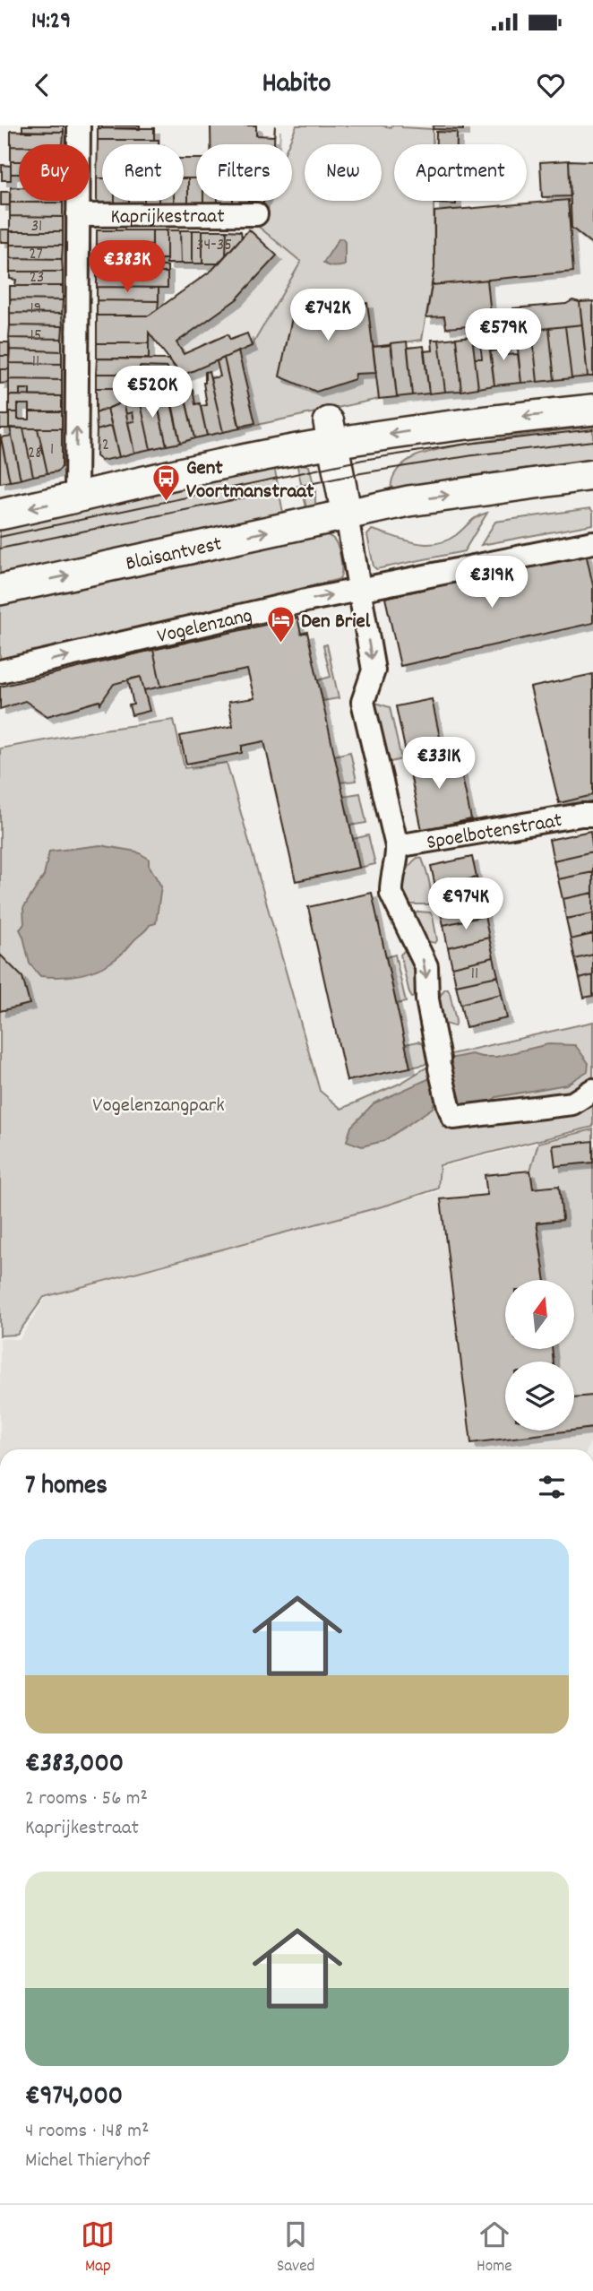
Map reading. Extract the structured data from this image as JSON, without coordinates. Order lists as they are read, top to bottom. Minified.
{"streets":{"main road":["Blaisantvest"],"street":["Kaprijkestraat","Vogelenzang","Spoelbotenstraat"]},"one_way":["Vogelenzang"],"parks":["Vogelenzangpark"],"places":{"bus stop":["Gent Voortmanstraat"],"hotel":["Den Briel"]},"house_numbers":["31","34-35","27","23","19","15","11","2","1","28","11"],"north":"top","page":{"status":"14:29","header":"Habito","chip":["Buy","Rent","Filters","New","Apartment"],"price":["€383K","€742K","€579K","€520K","€319K","€331K","€974K"],"heading":"7 homes","list":[{"name":"€383,000","note":"2 rooms · 56 m² · Kaprijkestraat"},{"name":"€974,000","note":"4 rooms · 148 m² · Michel Thieryhof"}],"tabs":["Map","Saved","Home"]}}
